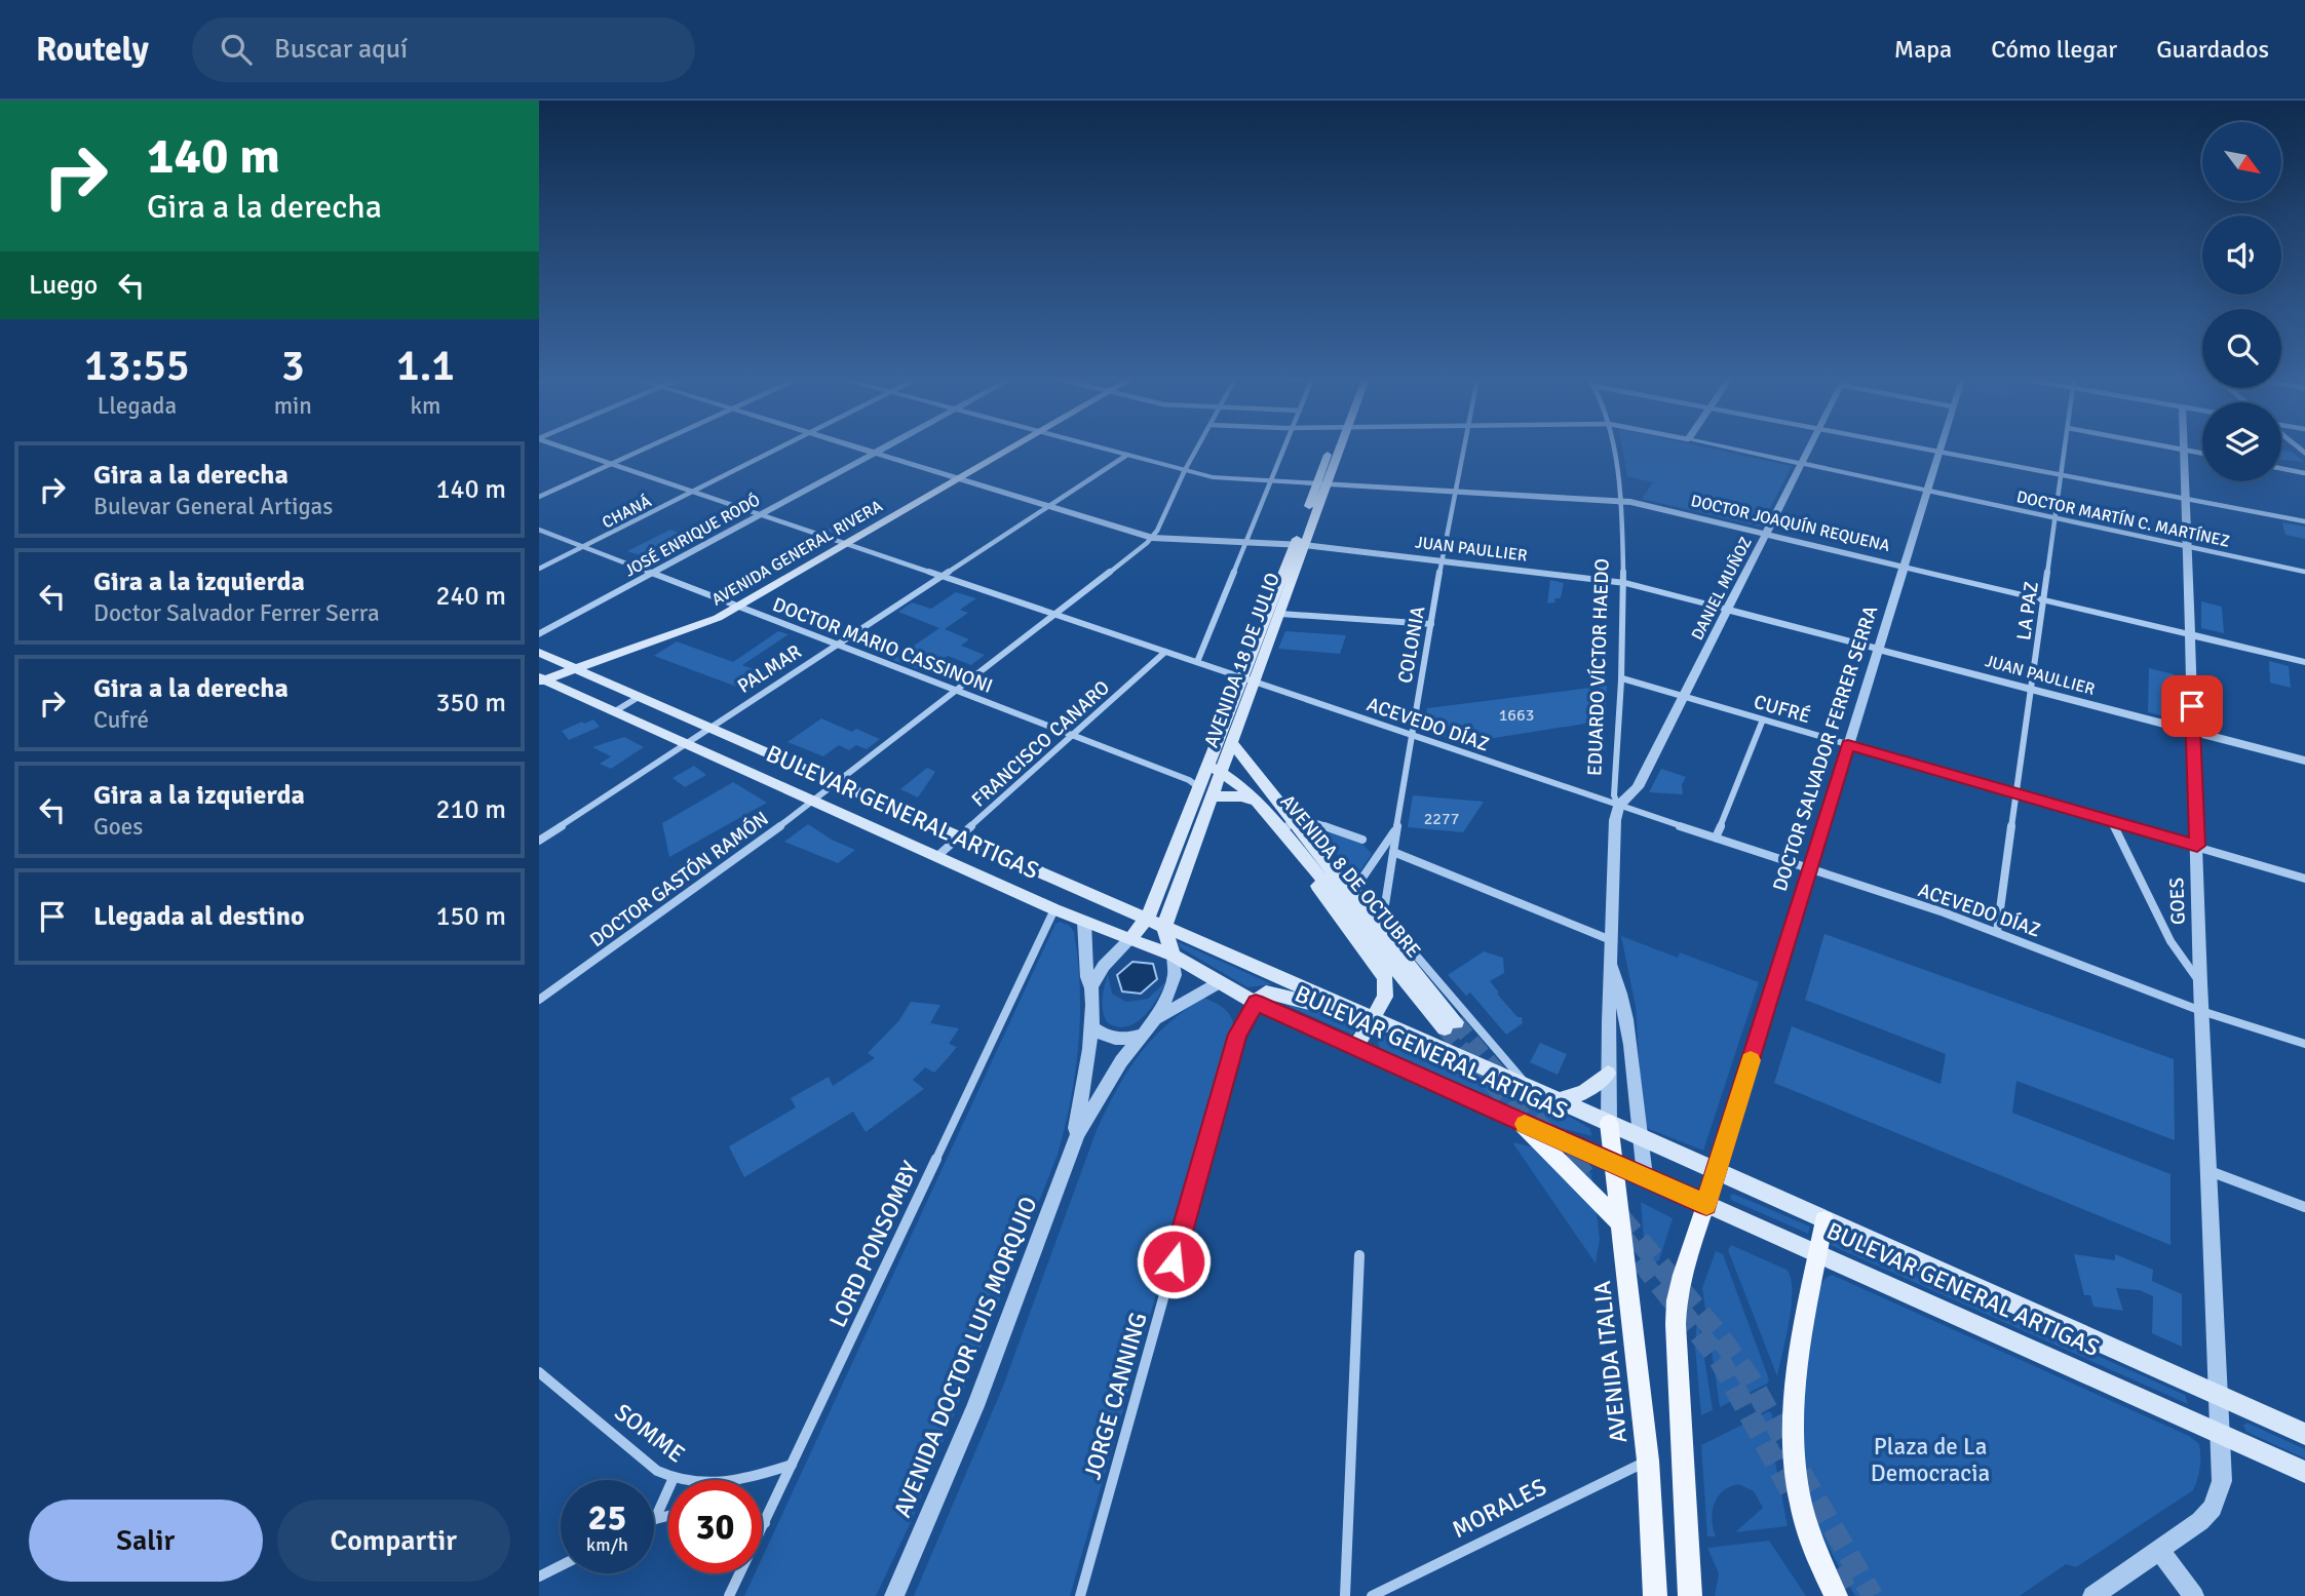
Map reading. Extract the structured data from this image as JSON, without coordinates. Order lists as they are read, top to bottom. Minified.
{"streets":{"main road":["AVENIDA GENERAL RIVERA","AVENIDA 18 DE JULIO","BULEVAR GENERAL ARTIGAS","AVENIDA 8 DE OCTUBRE","AVENIDA ITALIA"],"street":["CHANÁ","DOCTOR MARTÍN C. MARTÍNEZ","DOCTOR JOAQUÍN REQUENA","JOSÉ ENRIQUE RODÓ","JUAN PAULLIER","DANIEL MUÑOZ","LA PAZ","DOCTOR MARIO CASSINONI","COLONIA","EDUARDO VÍCTOR HAEDO","PALMAR","CUFRÉ","ACEVEDO DÍAZ","FRANCISCO CANARO","DOCTOR SALVADOR FERRER SERRA","DOCTOR GASTÓN RAMÓN","GOES","LORD PONSOMBY","AVENIDA DOCTOR LUIS MORQUIO","JORGE CANNING","SOMME","MORALES"]},"crossings":[["CHANÁ","DOCTOR MARIO CASSINONI"],["CHANÁ","ACEVEDO DÍAZ"],["DOCTOR MARTÍN C. MARTÍNEZ","DANIEL MUÑOZ"],["DOCTOR MARTÍN C. MARTÍNEZ","LA PAZ"],["DOCTOR MARTÍN C. MARTÍNEZ","DOCTOR SALVADOR FERRER SERRA"],["DOCTOR MARTÍN C. MARTÍNEZ","GOES"],["DOCTOR JOAQUÍN REQUENA","DANIEL MUÑOZ"],["DOCTOR JOAQUÍN REQUENA","LA PAZ"],["DOCTOR JOAQUÍN REQUENA","COLONIA"],["DOCTOR JOAQUÍN REQUENA","AVENIDA 18 DE JULIO"],["DOCTOR JOAQUÍN REQUENA","EDUARDO VÍCTOR HAEDO"],["DOCTOR JOAQUÍN REQUENA","PALMAR"],["DOCTOR JOAQUÍN REQUENA","DOCTOR SALVADOR FERRER SERRA"],["DOCTOR JOAQUÍN REQUENA","GOES"],["JOSÉ ENRIQUE RODÓ","JUAN PAULLIER"],["JOSÉ ENRIQUE RODÓ","DOCTOR MARIO CASSINONI"],["JOSÉ ENRIQUE RODÓ","ACEVEDO DÍAZ"],["JUAN PAULLIER","AVENIDA GENERAL RIVERA"],["JUAN PAULLIER","DANIEL MUÑOZ"],["JUAN PAULLIER","LA PAZ"],["JUAN PAULLIER","COLONIA"],["JUAN PAULLIER","AVENIDA 18 DE JULIO"],["JUAN PAULLIER","EDUARDO VÍCTOR HAEDO"],["JUAN PAULLIER","PALMAR"],["JUAN PAULLIER","DOCTOR SALVADOR FERRER SERRA"],["JUAN PAULLIER","DOCTOR GASTÓN RAMÓN"],["JUAN PAULLIER","GOES"],["AVENIDA GENERAL RIVERA","DOCTOR MARIO CASSINONI"],["AVENIDA GENERAL RIVERA","ACEVEDO DÍAZ"],["AVENIDA GENERAL RIVERA","BULEVAR GENERAL ARTIGAS"],["DANIEL MUÑOZ","EDUARDO VÍCTOR HAEDO"],["DANIEL MUÑOZ","CUFRÉ"],["DANIEL MUÑOZ","ACEVEDO DÍAZ"],["LA PAZ","CUFRÉ"],["LA PAZ","ACEVEDO DÍAZ"],["DOCTOR MARIO CASSINONI","AVENIDA 18 DE JULIO"],["DOCTOR MARIO CASSINONI","PALMAR"],["DOCTOR MARIO CASSINONI","FRANCISCO CANARO"],["DOCTOR MARIO CASSINONI","DOCTOR GASTÓN RAMÓN"],["COLONIA","ACEVEDO DÍAZ"],["COLONIA","AVENIDA 8 DE OCTUBRE"],["AVENIDA 18 DE JULIO","ACEVEDO DÍAZ"],["AVENIDA 18 DE JULIO","BULEVAR GENERAL ARTIGAS"],["AVENIDA 18 DE JULIO","AVENIDA 8 DE OCTUBRE"],["AVENIDA 18 DE JULIO","AVENIDA DOCTOR LUIS MORQUIO"],["EDUARDO VÍCTOR HAEDO","CUFRÉ"],["EDUARDO VÍCTOR HAEDO","ACEVEDO DÍAZ"],["EDUARDO VÍCTOR HAEDO","BULEVAR GENERAL ARTIGAS"],["EDUARDO VÍCTOR HAEDO","AVENIDA ITALIA"],["PALMAR","ACEVEDO DÍAZ"],["PALMAR","BULEVAR GENERAL ARTIGAS"],["CUFRÉ","DOCTOR SALVADOR FERRER SERRA"],["CUFRÉ","GOES"],["ACEVEDO DÍAZ","FRANCISCO CANARO"],["ACEVEDO DÍAZ","DOCTOR SALVADOR FERRER SERRA"],["ACEVEDO DÍAZ","DOCTOR GASTÓN RAMÓN"],["ACEVEDO DÍAZ","GOES"],["FRANCISCO CANARO","BULEVAR GENERAL ARTIGAS"],["DOCTOR SALVADOR FERRER SERRA","BULEVAR GENERAL ARTIGAS"],["BULEVAR GENERAL ARTIGAS","AVENIDA 8 DE OCTUBRE"],["BULEVAR GENERAL ARTIGAS","DOCTOR GASTÓN RAMÓN"],["BULEVAR GENERAL ARTIGAS","GOES"],["BULEVAR GENERAL ARTIGAS","LORD PONSOMBY"],["BULEVAR GENERAL ARTIGAS","AVENIDA DOCTOR LUIS MORQUIO"],["BULEVAR GENERAL ARTIGAS","AVENIDA ITALIA"],["BULEVAR GENERAL ARTIGAS","JORGE CANNING"],["LORD PONSOMBY","SOMME"],["AVENIDA ITALIA","MORALES"]],"parks":["Plaza de La Democracia"],"house_numbers":["1663","2277"],"north":"bottom right","page":{"header":"Routely","search":"Buscar aquí","nav":["Mapa","Cómo llegar","Guardados"],"turn":["140 m","Gira a la derecha"],"then":"Luego","eta":["13:55","Llegada","3","min","1.1","km"],"list":[{"name":"Gira a la derecha","note":"Bulevar General Artigas","value":"140 m"},{"name":"Gira a la izquierda","note":"Doctor Salvador Ferrer Serra","value":"240 m"},{"name":"Gira a la derecha","note":"Cufré","value":"350 m"},{"name":"Gira a la izquierda","note":"Goes","value":"210 m"},{"name":"Llegada al destino","value":"150 m"}],"speed":"25 km/h","limit":"30","buttons":["Salir","Compartir"]}}
